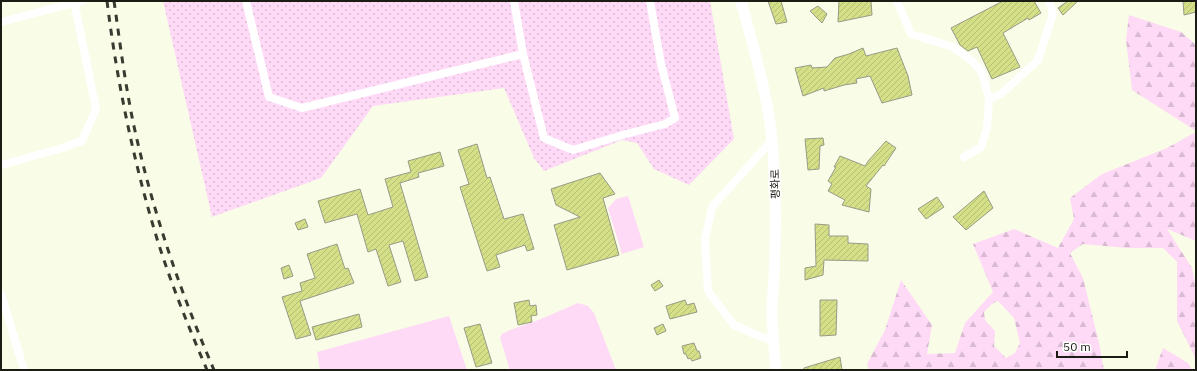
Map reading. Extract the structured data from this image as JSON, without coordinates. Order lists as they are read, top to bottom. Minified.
{"streets":{"main road":["평화로"]},"scale_bar":"50 m"}
